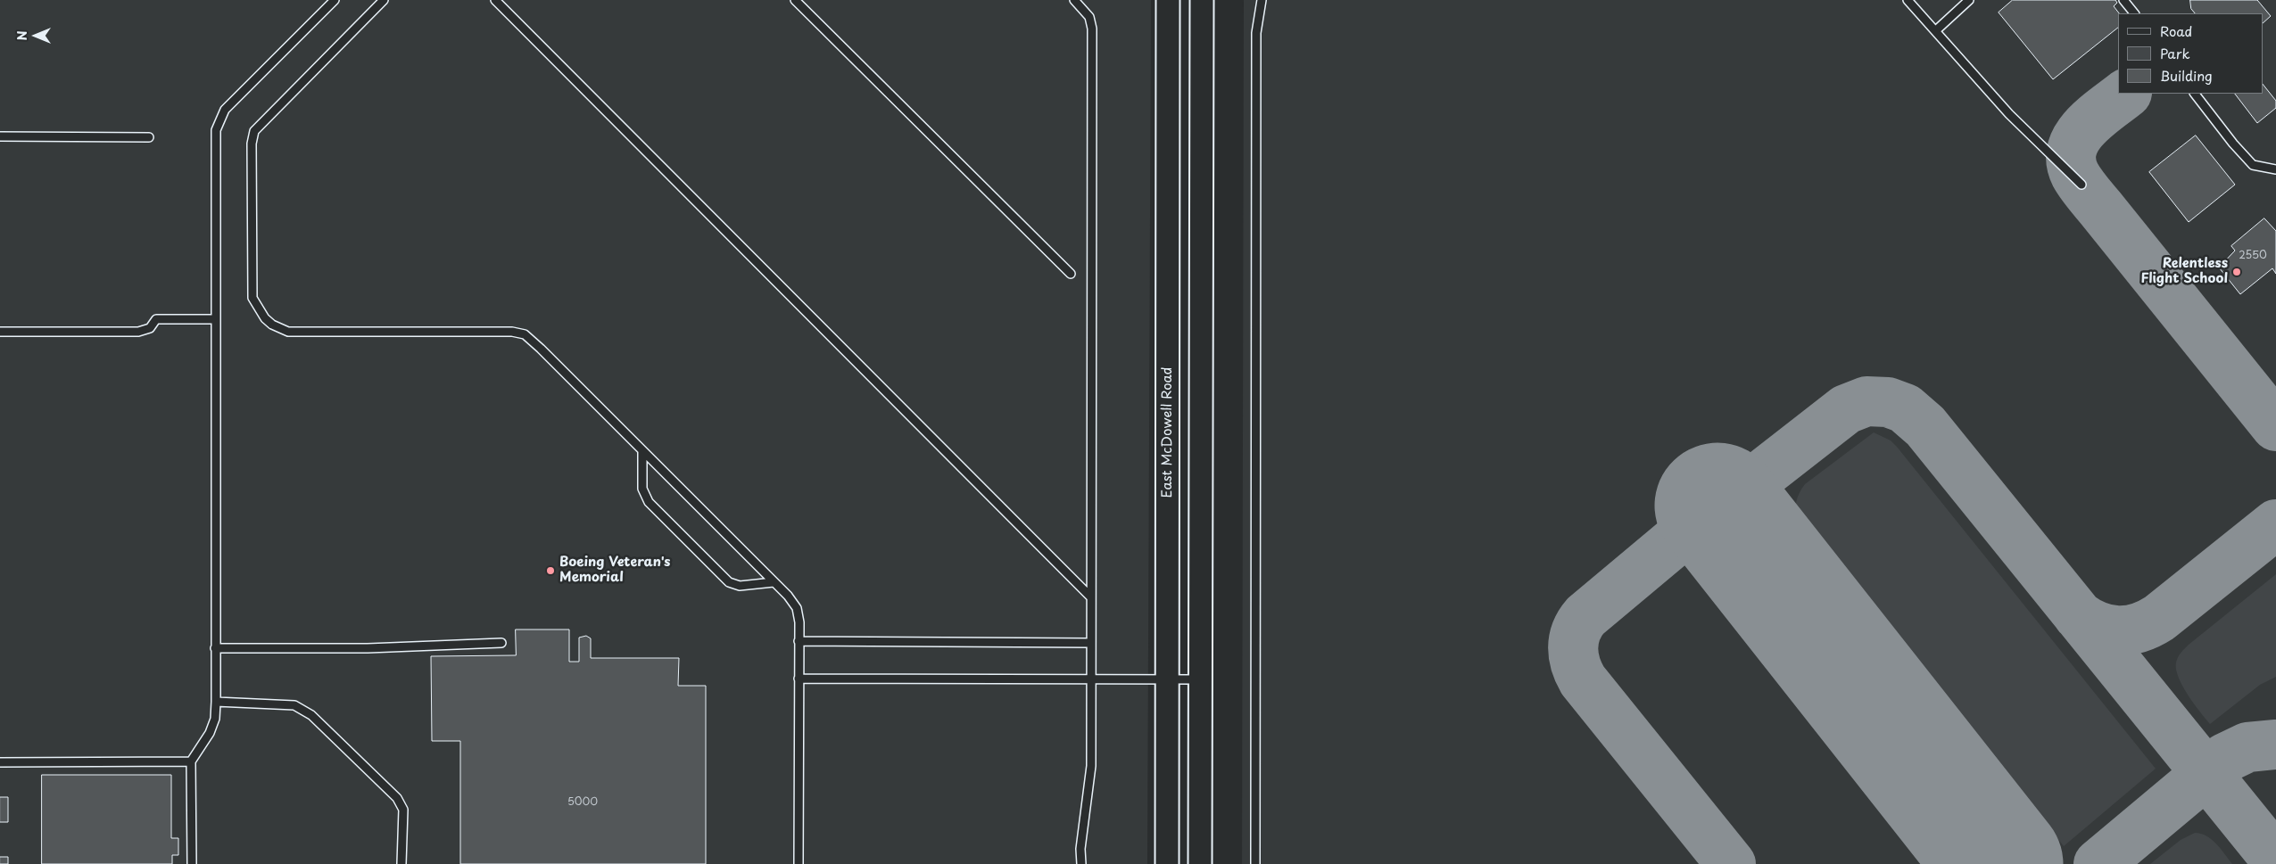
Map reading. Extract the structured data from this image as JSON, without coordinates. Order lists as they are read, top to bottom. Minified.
{"streets":{"main road":["East McDowell Road"]},"places":["Relentless Flight School","Boeing Veteran's Memorial"],"house_numbers":["2550","5000"],"legend":["Road","Park","Building"],"north":"left"}
